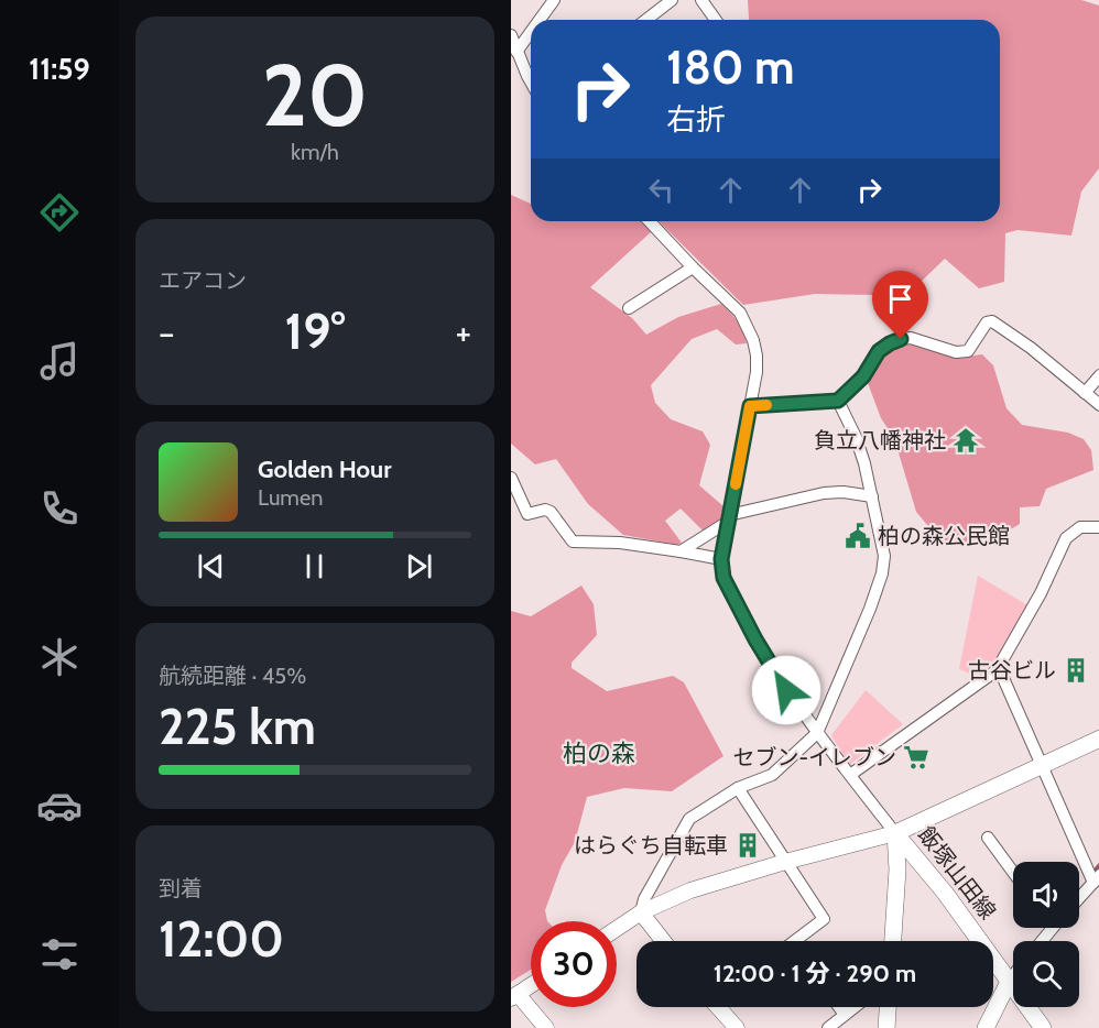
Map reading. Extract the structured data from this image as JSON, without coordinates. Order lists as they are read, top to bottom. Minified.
{"streets":{"main road":["飯塚山田線"]},"districts":["柏の森"],"places":{"temple":["負立八幡神社"],"public building":["柏の森公民館"],"building":["古谷ビル","はらぐち自転車"],"supermarket":["セブン-イレブン"]},"page":{"tabs":"11:59","tile":[["20","km/h"],"エアコン",["航続距離 · 45%","225 km"],["到着","12:00"]],"turn":["180 m","右折"],"heat":["−","19°","+"],"song":["Golden Hour","Lumen"],"limit":"30","trip":"12:00 · 1 分 · 290 m"}}
